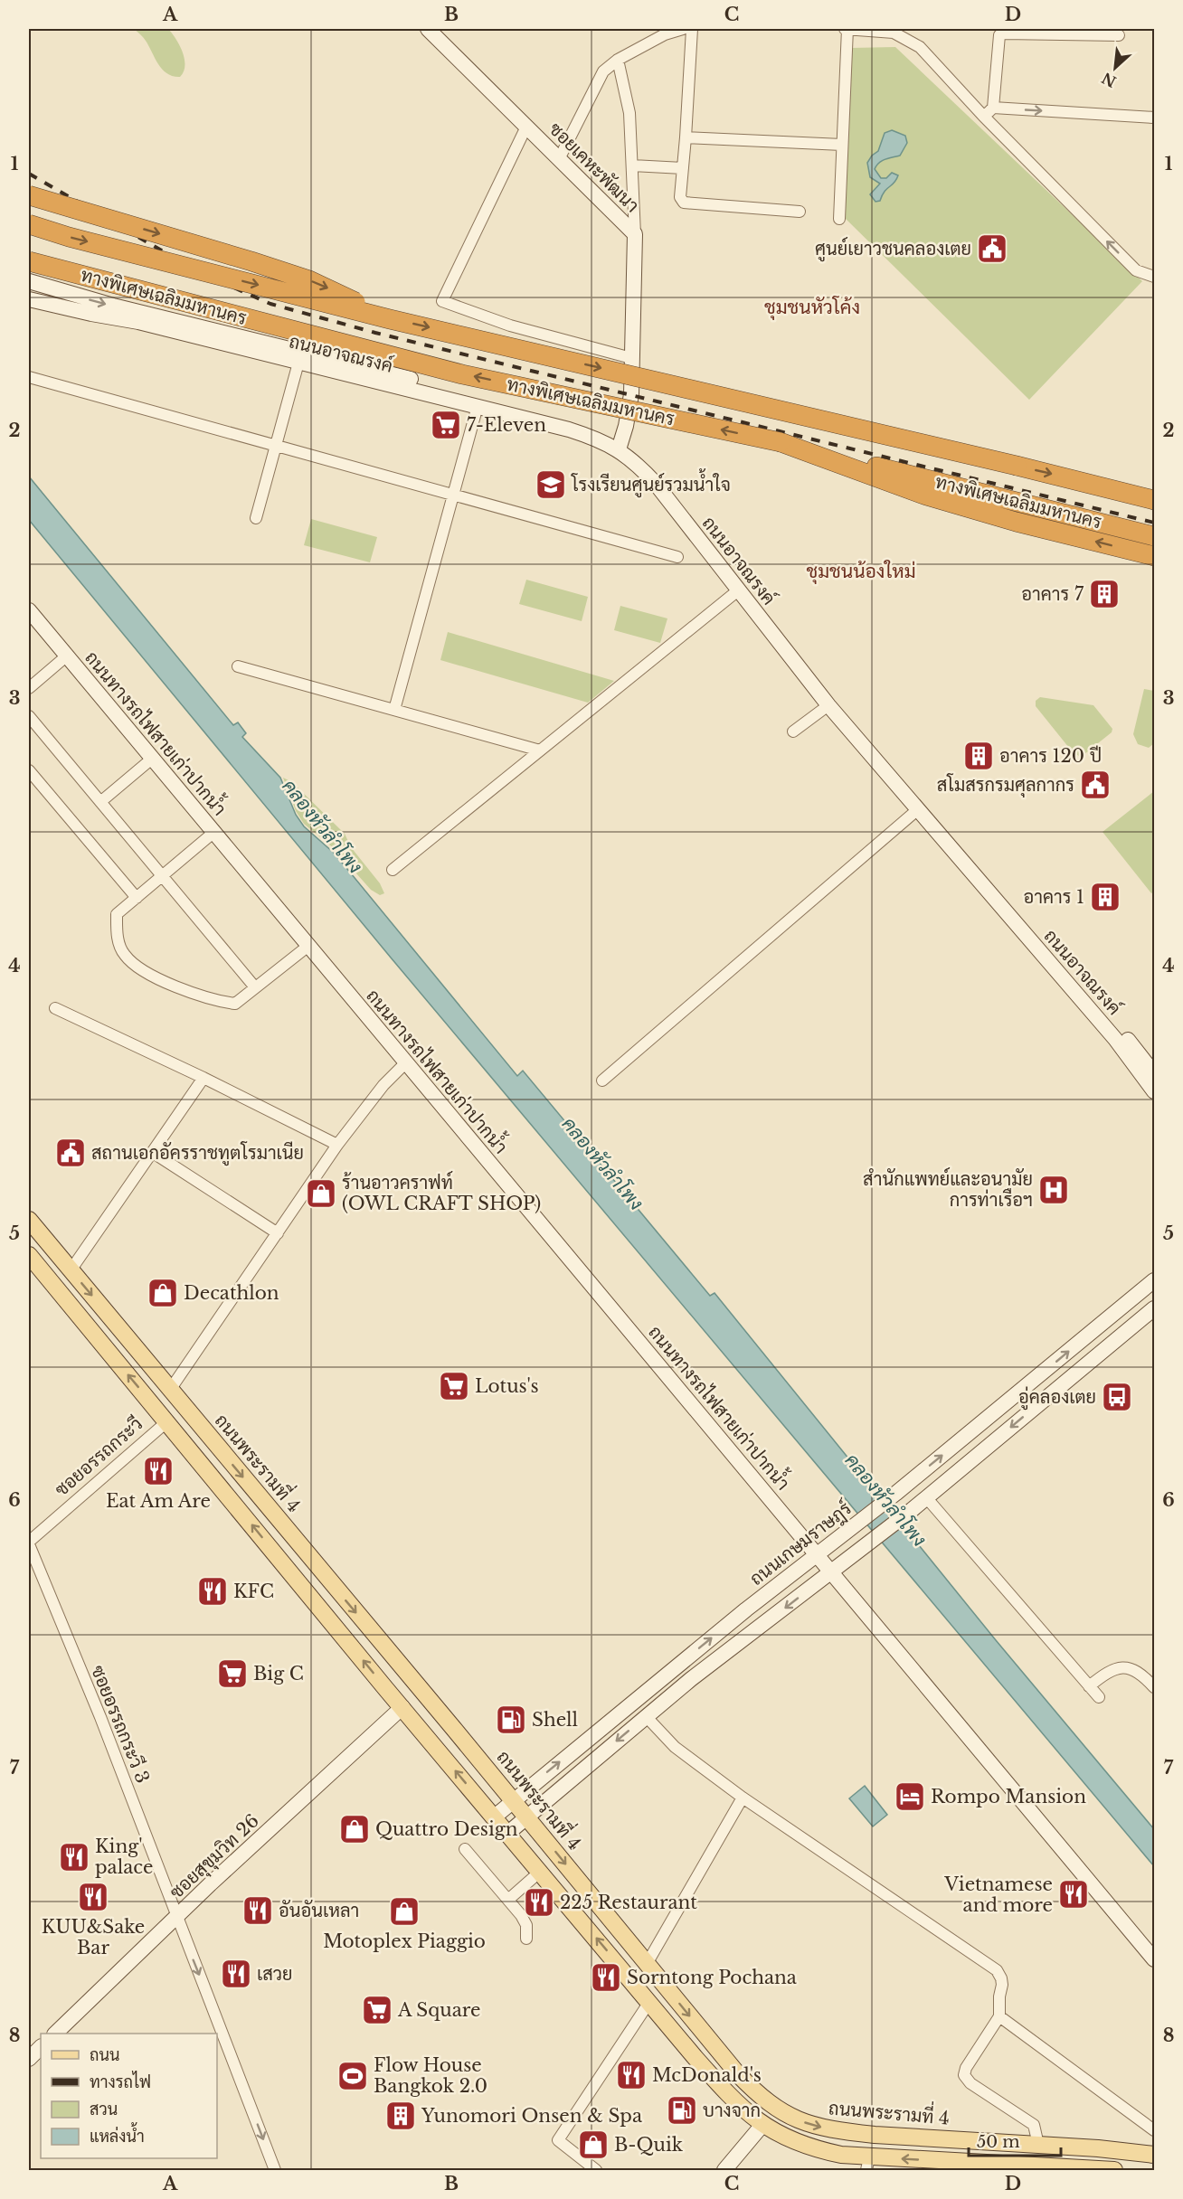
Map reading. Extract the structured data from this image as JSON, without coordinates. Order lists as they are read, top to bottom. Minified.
{"streets":{"highway":["ทางพิเศษเฉลิมมหานคร"],"main road":["ถนนพระรามที่ 4"],"street":["ซอยเคหะพัฒนา","ถนนอาจณรงค์","ถนนทางรถไฟสายเก่าปากน้ำ","ซอยอรรถกระวี","ถนนเกษมราษฎร์","ซอยอรรถกระวี 3","ซอยสุขุมวิท 26"]},"crossings":[["ซอยเคหะพัฒนา","ถนนอาจณรงค์"],["ถนนทางรถไฟสายเก่าปากน้ำ","ถนนเกษมราษฎร์"],["ซอยอรรถกระวี","ซอยอรรถกระวี 3"],["ถนนพระรามที่ 4","ถนนเกษมราษฎร์"],["ซอยอรรถกระวี 3","ซอยสุขุมวิท 26"]],"one_way":["ซอยอรรถกระวี 3"],"districts":["ชุมชนหัวโค้ง","ชุมชนน้องใหม่"],"water":["คลองหัวลำโพง"],"places":{"public building":["ศูนย์เยาวชนคลองเตย","สโมสรกรมศุลกากร","สถานเอกอัครราชทูตโรมาเนีย"],"supermarket":["7-Eleven","Lotus's","Big C","A Square"],"school or university":["โรงเรียนศูนย์รวมน้ำใจ"],"building":["อาคาร 7","อาคาร 120 ปี","อาคาร 1","Yunomori Onsen & Spa"],"hospital":["สำนักแพทย์และอนามัย การท่าเรือฯ"],"shop":["ร้านอาวคราฟท์ (OWL CRAFT SHOP)","Decathlon","Quattro Design","Motoplex Piaggio","B-Quik"],"bus stop":["อู่คลองเตย"],"restaurant":["Eat Am Are","KFC","King' palace","Vietnamese and more","KUU&Sake Bar","225 Restaurant","อันอันเหลา","เสวย","Sorntong Pochana","McDonald's"],"fuel station":["Shell","บางจาก"],"hotel":["Rompo Mansion"],"sports":["Flow House Bangkok 2.0"]},"legend":["ถนน","ทางรถไฟ","สวน","แหล่งน้ำ"],"scale_bar":"50 m","north":"bottom left","grid":{"columns":["A","B","C","D"],"rows":["1","2","3","4","5","6","7","8"]}}
